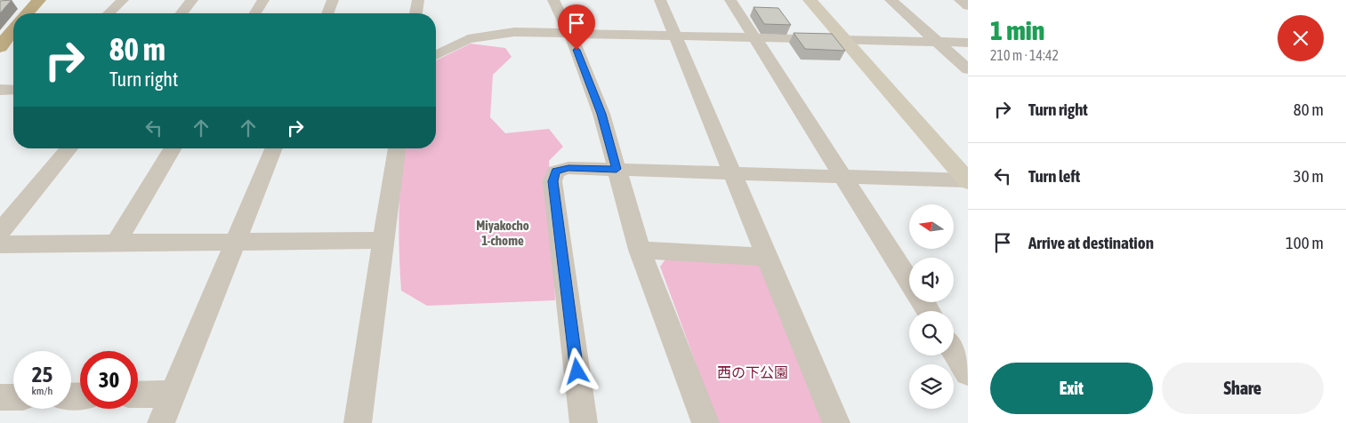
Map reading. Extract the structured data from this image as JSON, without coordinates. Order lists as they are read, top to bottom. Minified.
{"districts":["Miyakocho 1-chome"],"parks":["西の下公園"],"north":"left","page":{"heading":["1 min","210 m · 14:42"],"turn":["80 m","Turn right"],"list":[{"name":"Turn right","value":"80 m"},{"name":"Turn left","value":"30 m"},{"name":"Arrive at destination","value":"100 m"}],"speed":"25 km/h","limit":"30","buttons":["Exit","Share"]}}
